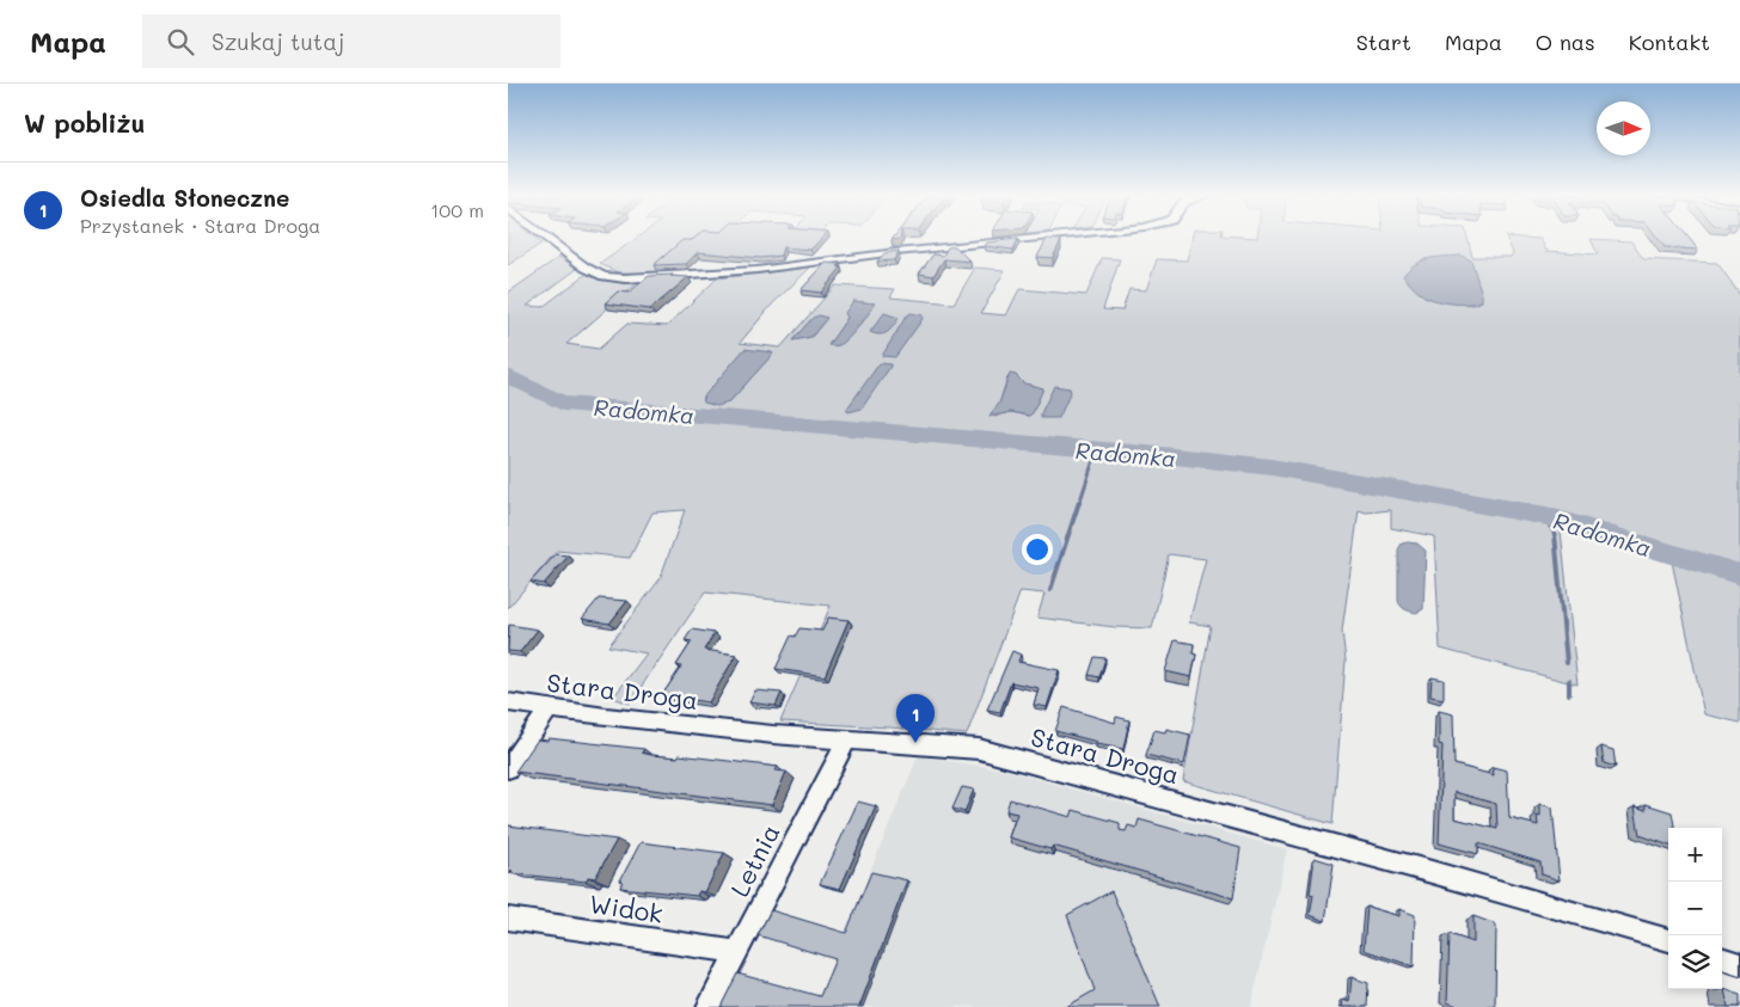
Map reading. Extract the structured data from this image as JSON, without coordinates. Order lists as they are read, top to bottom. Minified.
{"streets":{"street":["Stara Droga","Letnia","Widok"]},"crossings":[["Stara Droga","Letnia"],["Letnia","Widok"]],"water":["Radomka"],"north":"right","page":{"header":"Mapa","search":"Szukaj tutaj","nav":["Start","Mapa","O nas","Kontakt"],"heading":"W pobliżu","list":[{"mark":"1","name":"Osiedla Słoneczne","note":"Przystanek · Stara Droga","value":"100 m"}],"pins":"1","map_buttons":["+","−"]}}
